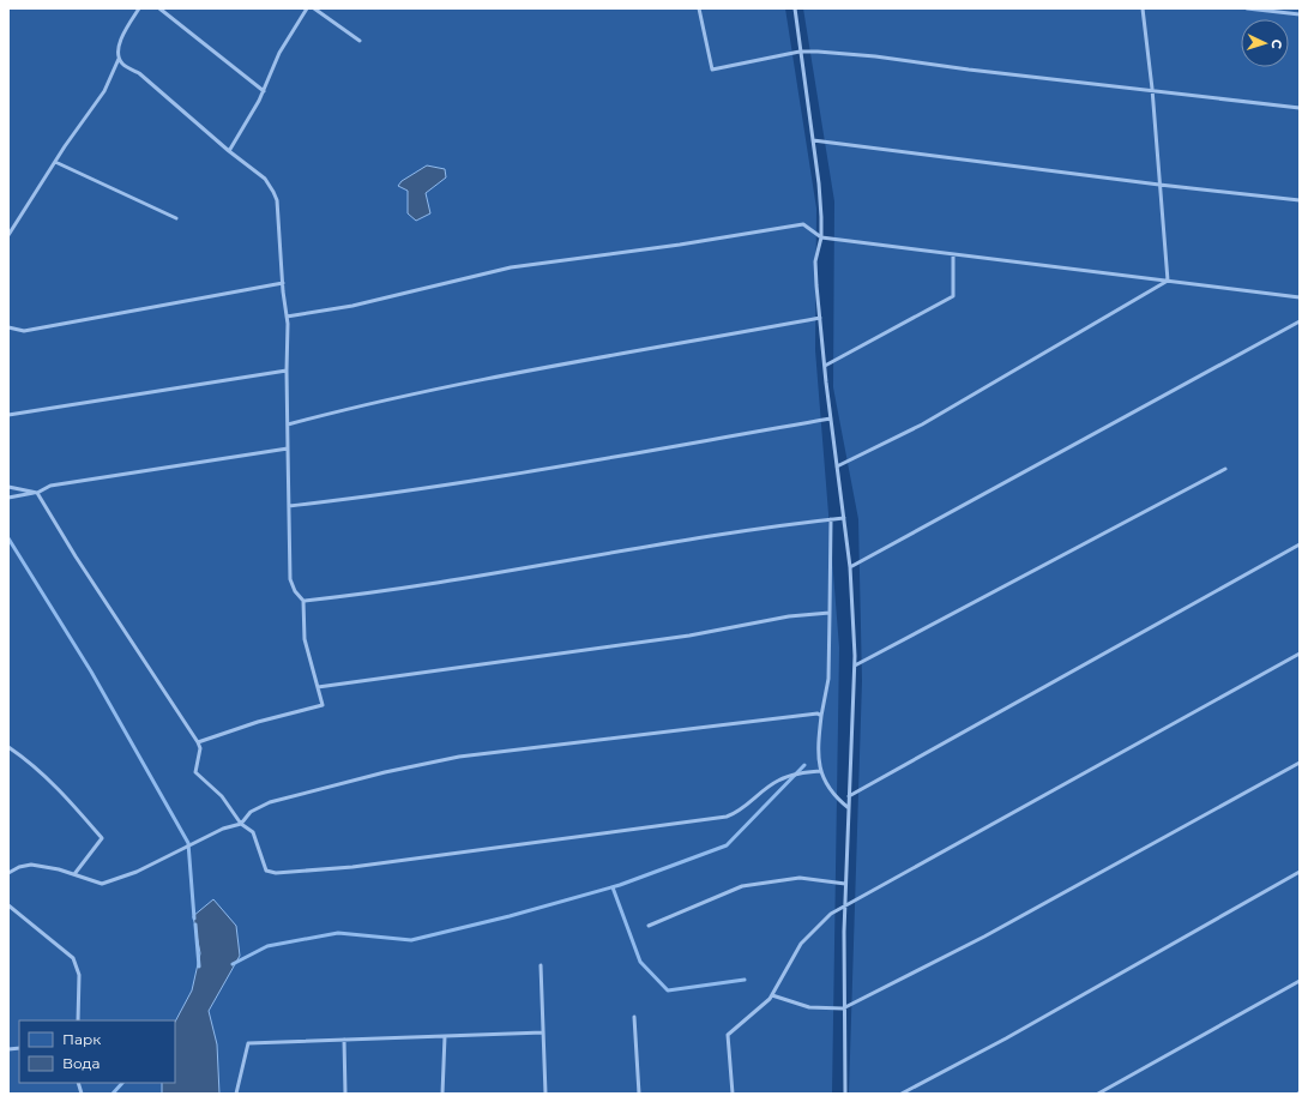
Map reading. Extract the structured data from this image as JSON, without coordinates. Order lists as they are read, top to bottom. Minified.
{"legend":["Парк","Вода"],"north":"right"}
